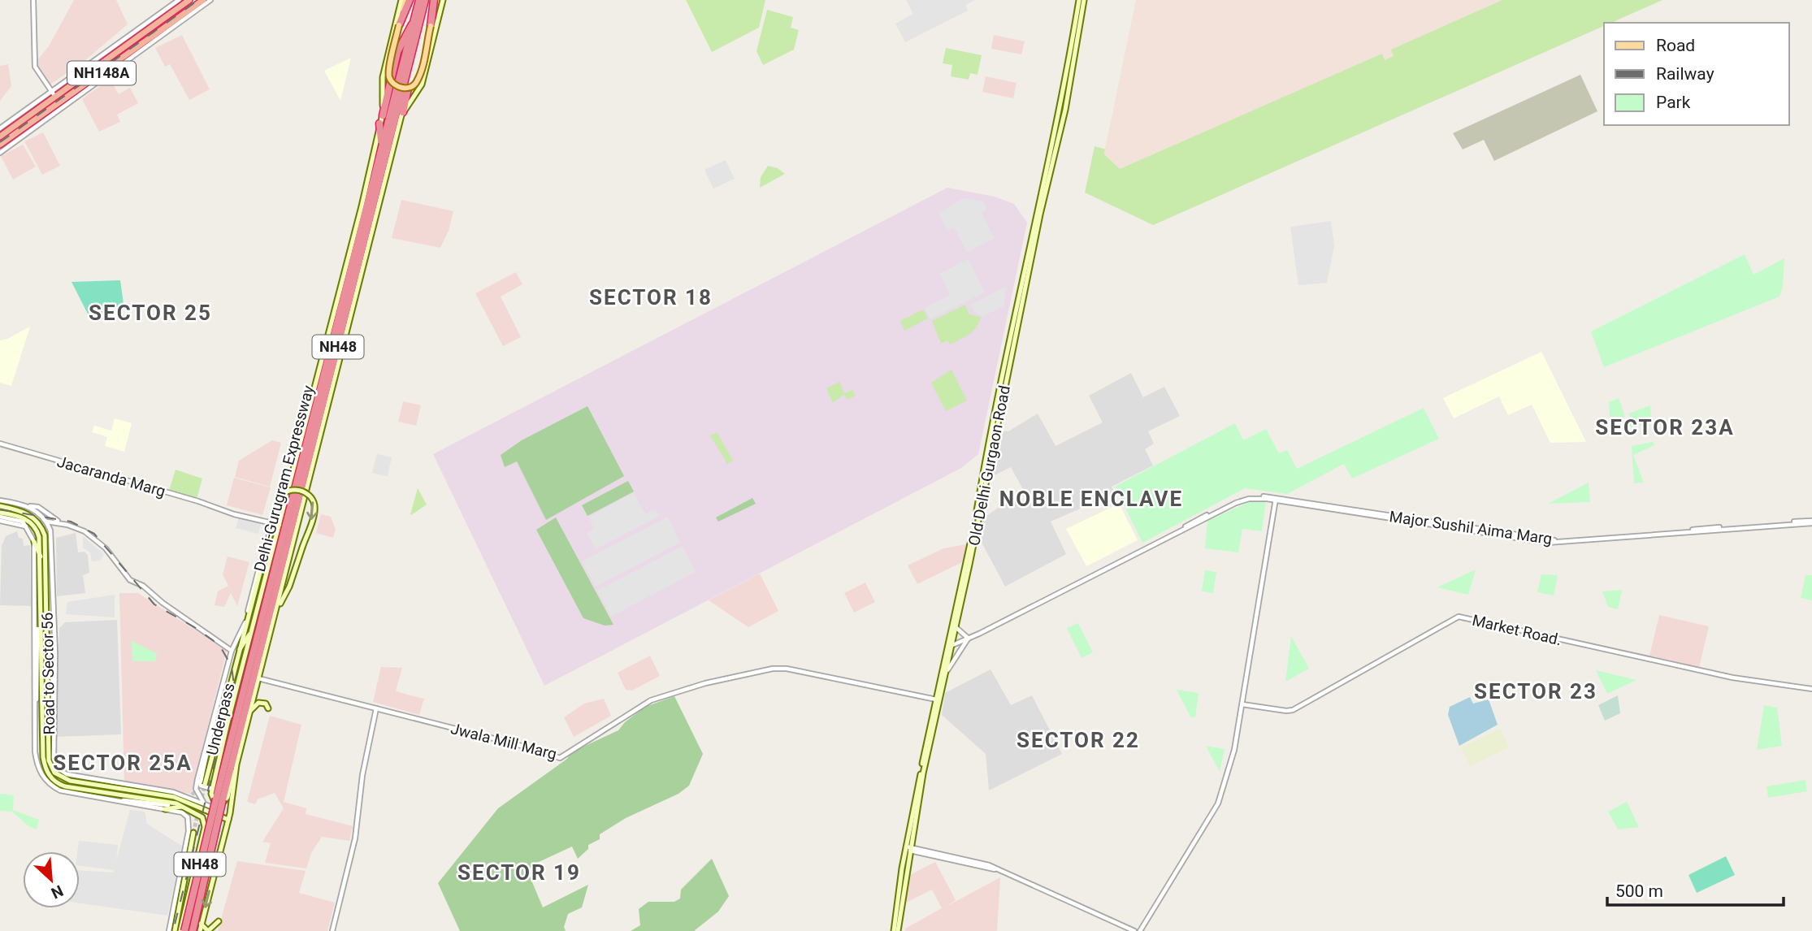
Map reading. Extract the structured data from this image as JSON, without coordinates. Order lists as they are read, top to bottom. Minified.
{"streets":{"highway":["NH148A","NH48","Delhi-Gurugram Expressway"],"main road":["Old Delhi Gurgaon Road","Road to Sector 56","Underpass"],"street":["Jacaranda Marg","Major Sushil Aima Marg","Market Road.","Jwala Mill Marg"]},"crossings":[["Old Delhi Gurgaon Road","Major Sushil Aima Marg"],["Old Delhi Gurgaon Road","Jwala Mill Marg"]],"districts":["SECTOR 18","SECTOR 25","SECTOR 23A","NOBLE ENCLAVE","SECTOR 23","SECTOR 22","SECTOR 25A","SECTOR 19"],"legend":["Road","Railway","Park"],"scale_bar":"500 m","north":"bottom right"}
